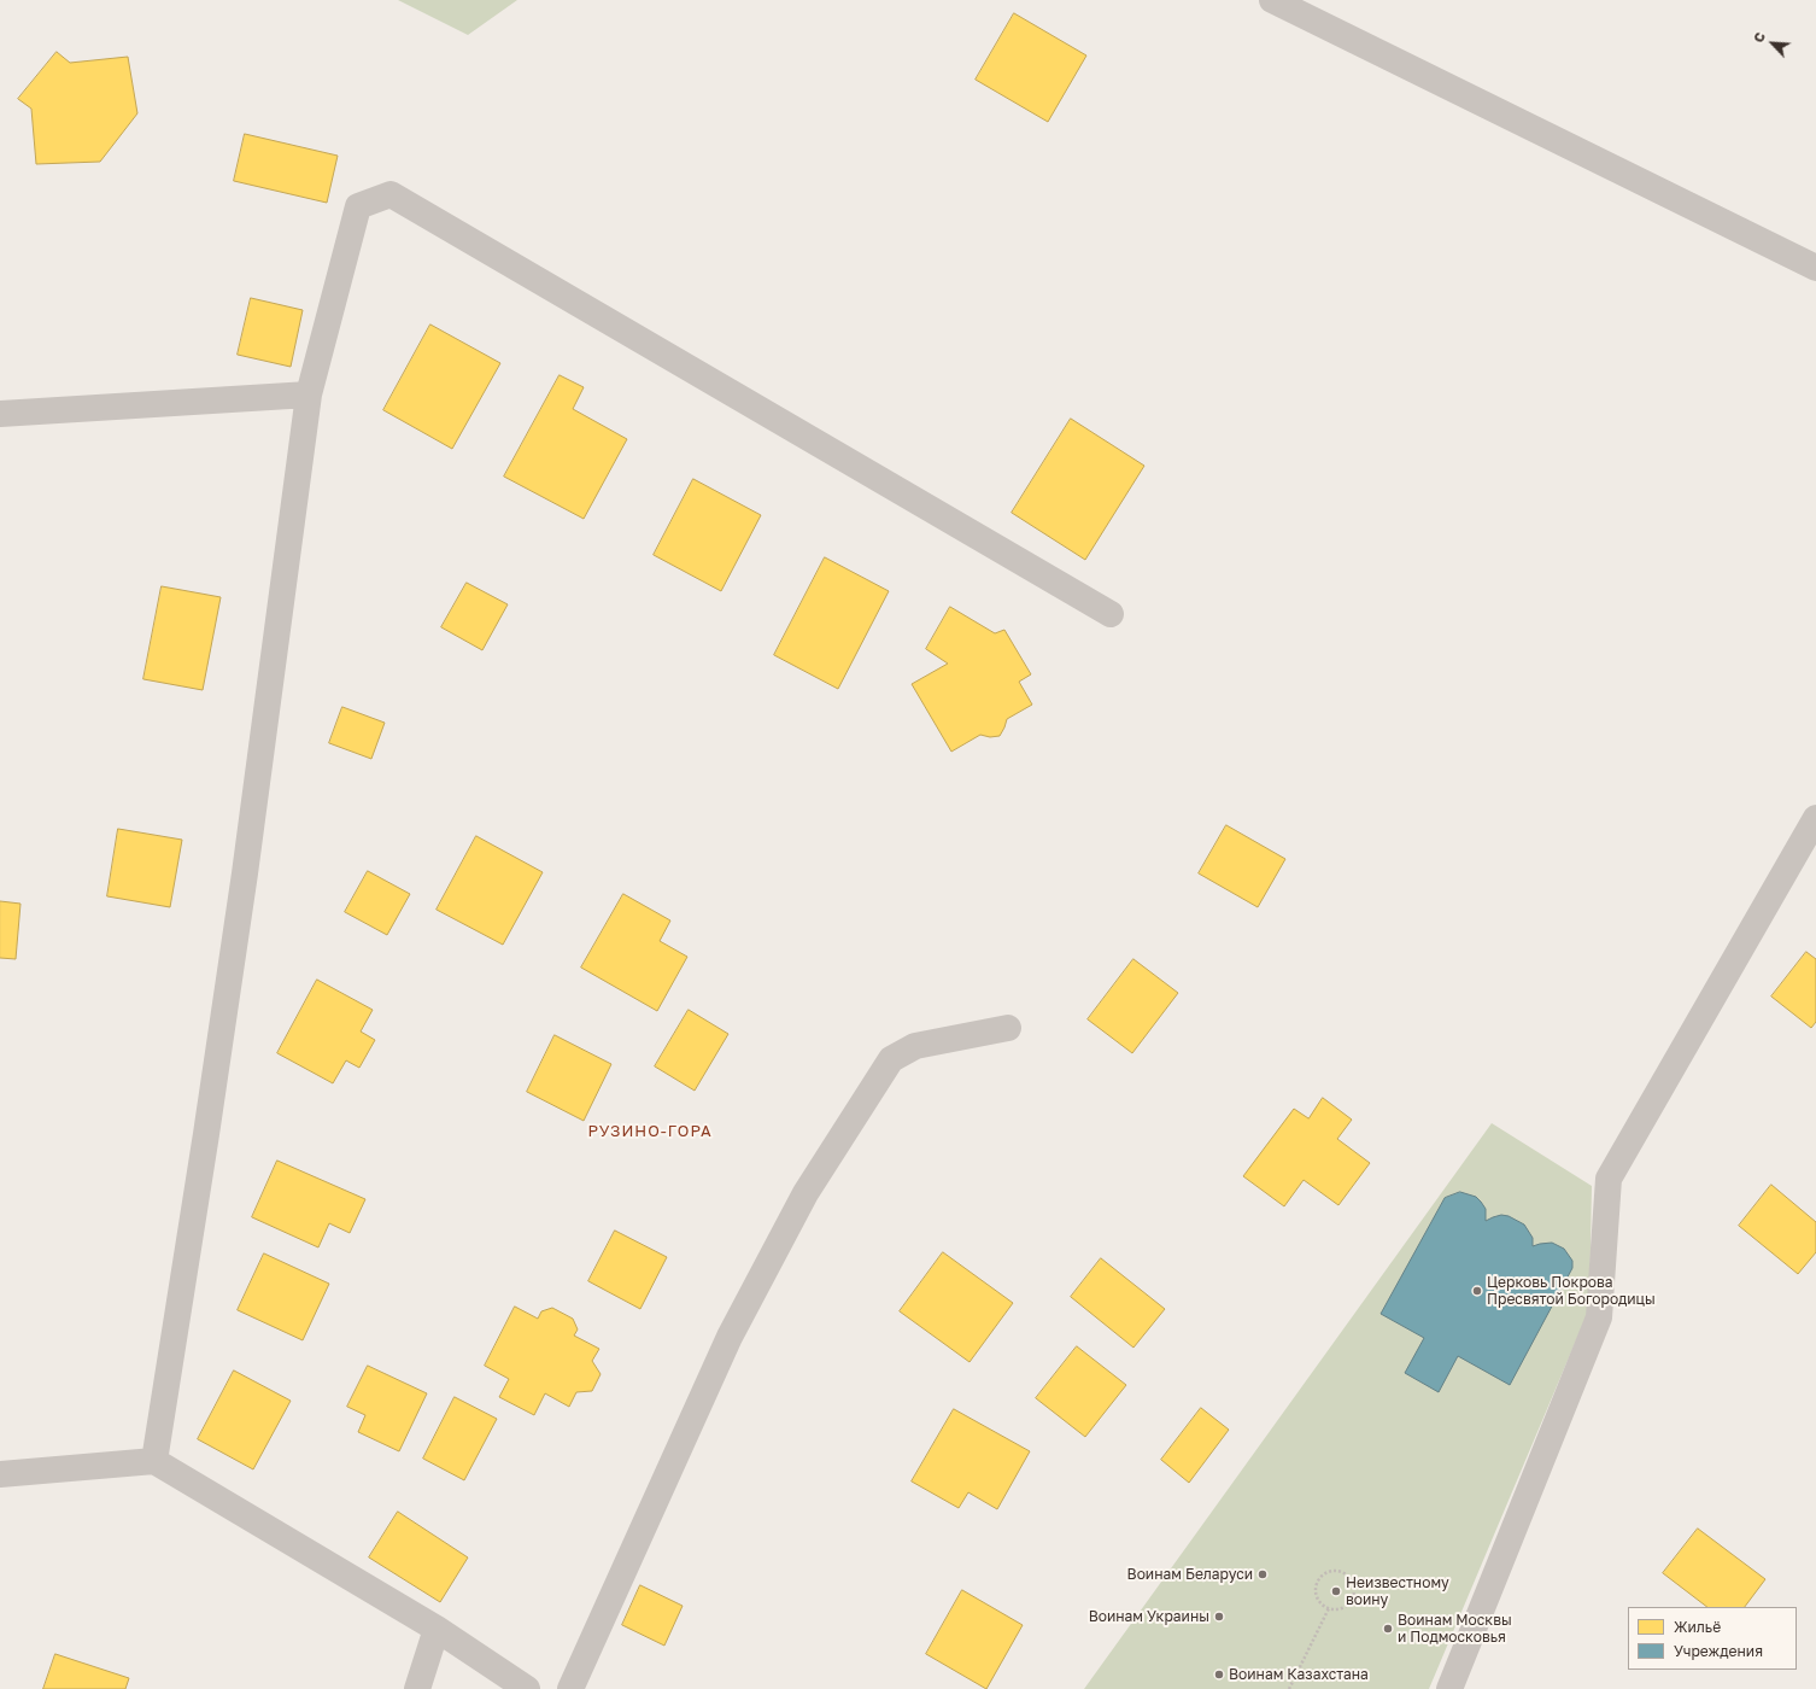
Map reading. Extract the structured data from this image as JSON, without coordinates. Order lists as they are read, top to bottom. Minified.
{"districts":["РУЗИНО-ГОРА"],"places":["Церковь Покрова Пресвятой Богородицы","Воинам Беларуси","Неизвестному воину","Воинам Украины","Воинам Москвы и Подмосковья","Воинам Казахстана"],"legend":["Жильё","Учреждения"],"north":"top left"}
